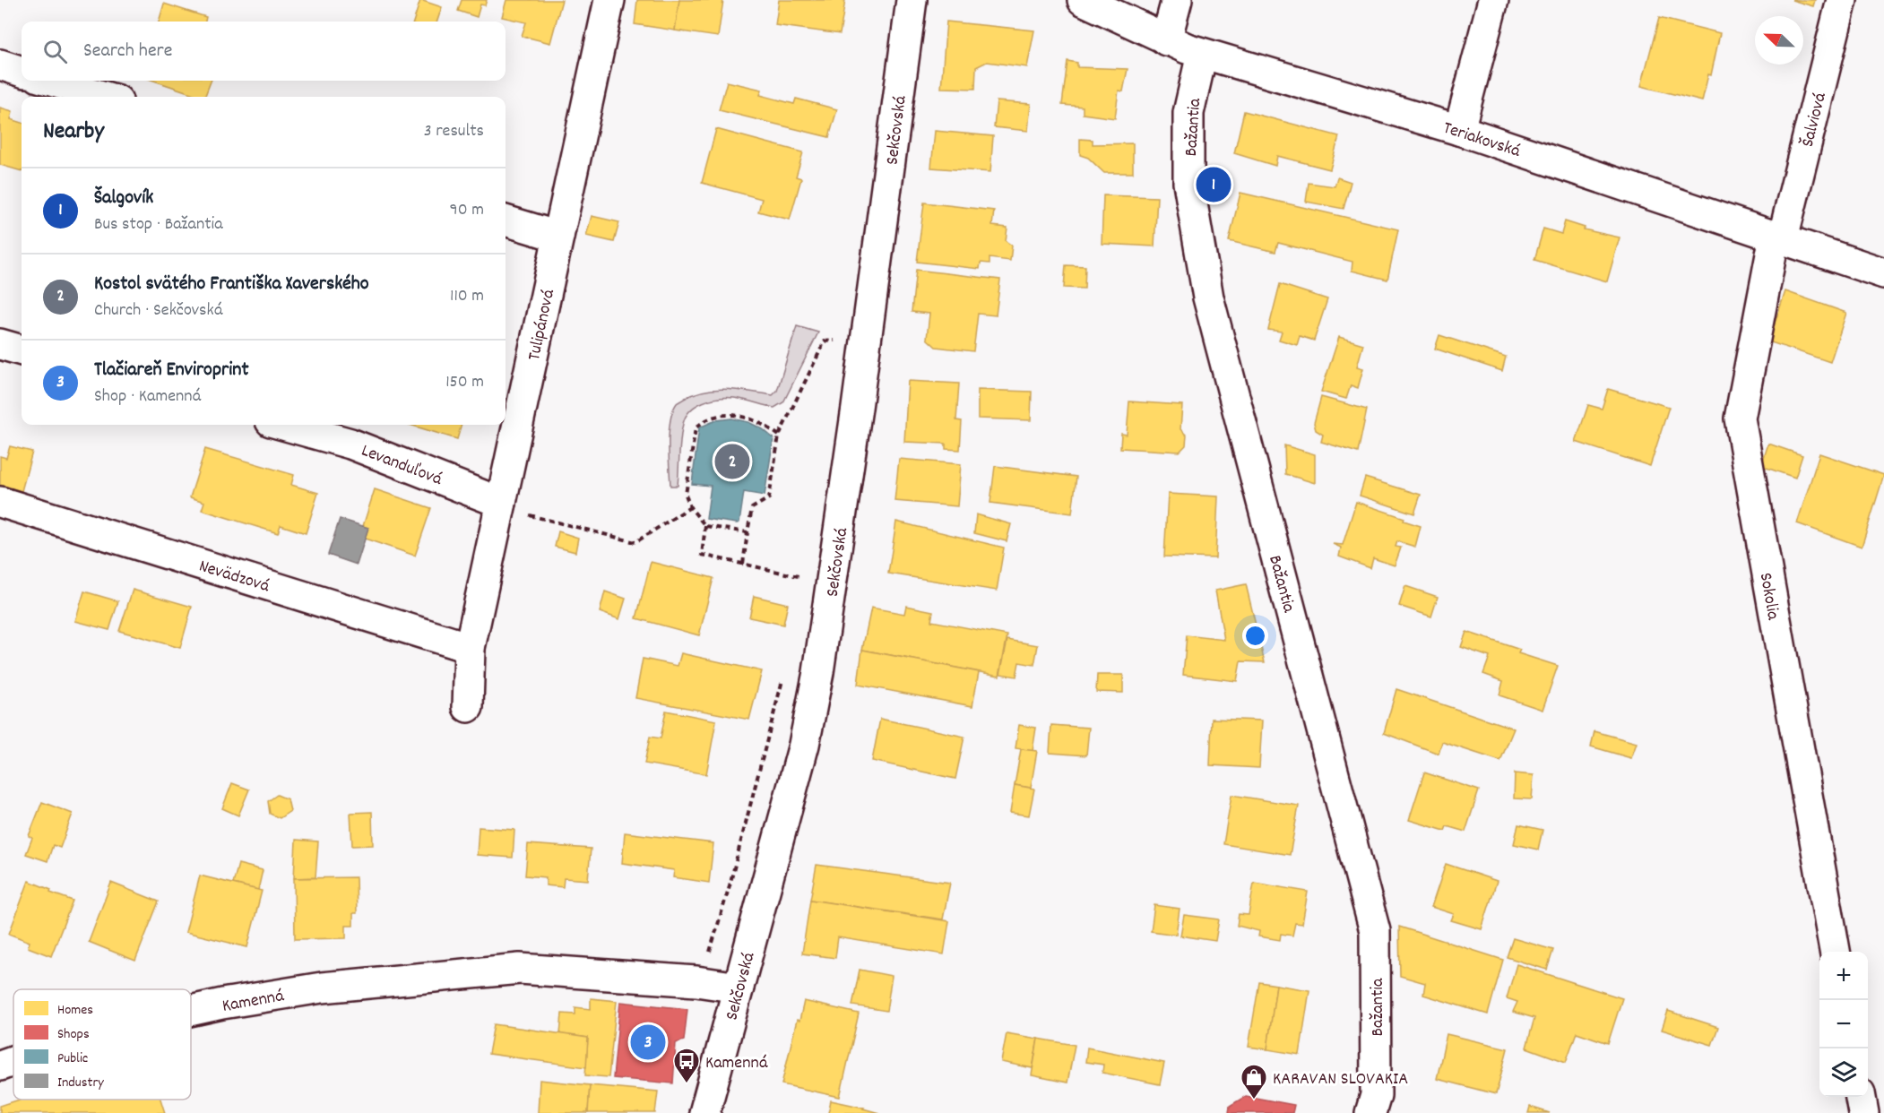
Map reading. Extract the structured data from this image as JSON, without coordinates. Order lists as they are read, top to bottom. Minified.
{"streets":{"street":["Šalviová","Bažantia","Sekčovská","Teriakovská","Tulipánová","Levanduľová","Nevädzová","Sokolia","Kamenná"]},"crossings":[["Šalviová","Teriakovská"],["Šalviová","Sokolia"],["Bažantia","Teriakovská"],["Sekčovská","Kamenná"],["Teriakovská","Sokolia"],["Tulipánová","Levanduľová"],["Tulipánová","Nevädzová"]],"places":{"bus stop":["Kamenná"],"shop":["KARAVAN SLOVAKIA"]},"legend":["Homes","Shops","Public","Industry"],"north":"top left","page":{"search":"Search here","heading":["Nearby","3 results"],"pins":["1","2","3"],"list":[{"mark":"1","name":"Šalgovík","note":"Bus stop · Bažantia","value":"90 m"},{"mark":"2","name":"Kostol svätého Františka Xaverského","note":"Church · Sekčovská","value":"110 m"},{"mark":"3","name":"Tlačiareň Enviroprint","note":"Shop · Kamenná","value":"150 m"}],"map_buttons":["+","−"]}}
